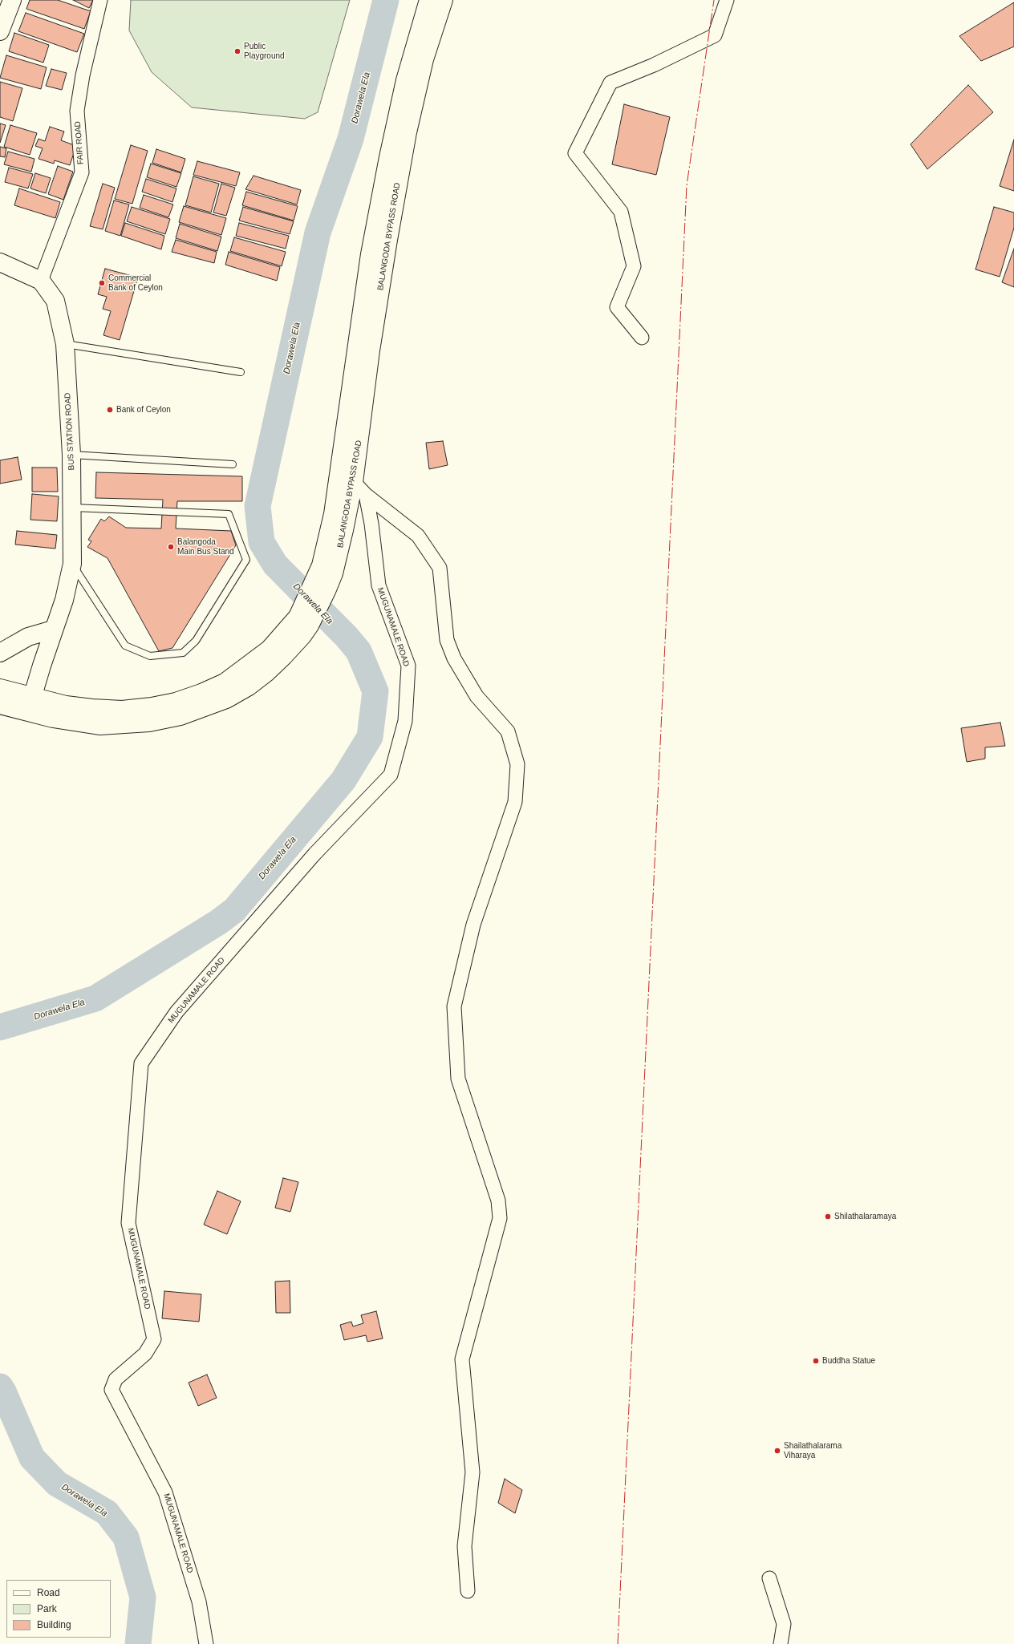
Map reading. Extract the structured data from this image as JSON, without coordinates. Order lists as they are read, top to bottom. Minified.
{"streets":{"main road":["BALANGODA BYPASS ROAD","BUS STATION ROAD"],"street":["FAIR ROAD","MUGUNAMALE ROAD"]},"crossings":[["FAIR ROAD","BUS STATION ROAD"],["BALANGODA BYPASS ROAD","BUS STATION ROAD"],["BALANGODA BYPASS ROAD","MUGUNAMALE ROAD"]],"water":["Dorawela Ela"],"places":["Public Playground","Commercial Bank of Ceylon","Bank of Ceylon","Balangoda Main Bus Stand","Shilathalaramaya","Buddha Statue","Shailathalarama Viharaya"],"legend":["Road","Park","Building"]}
